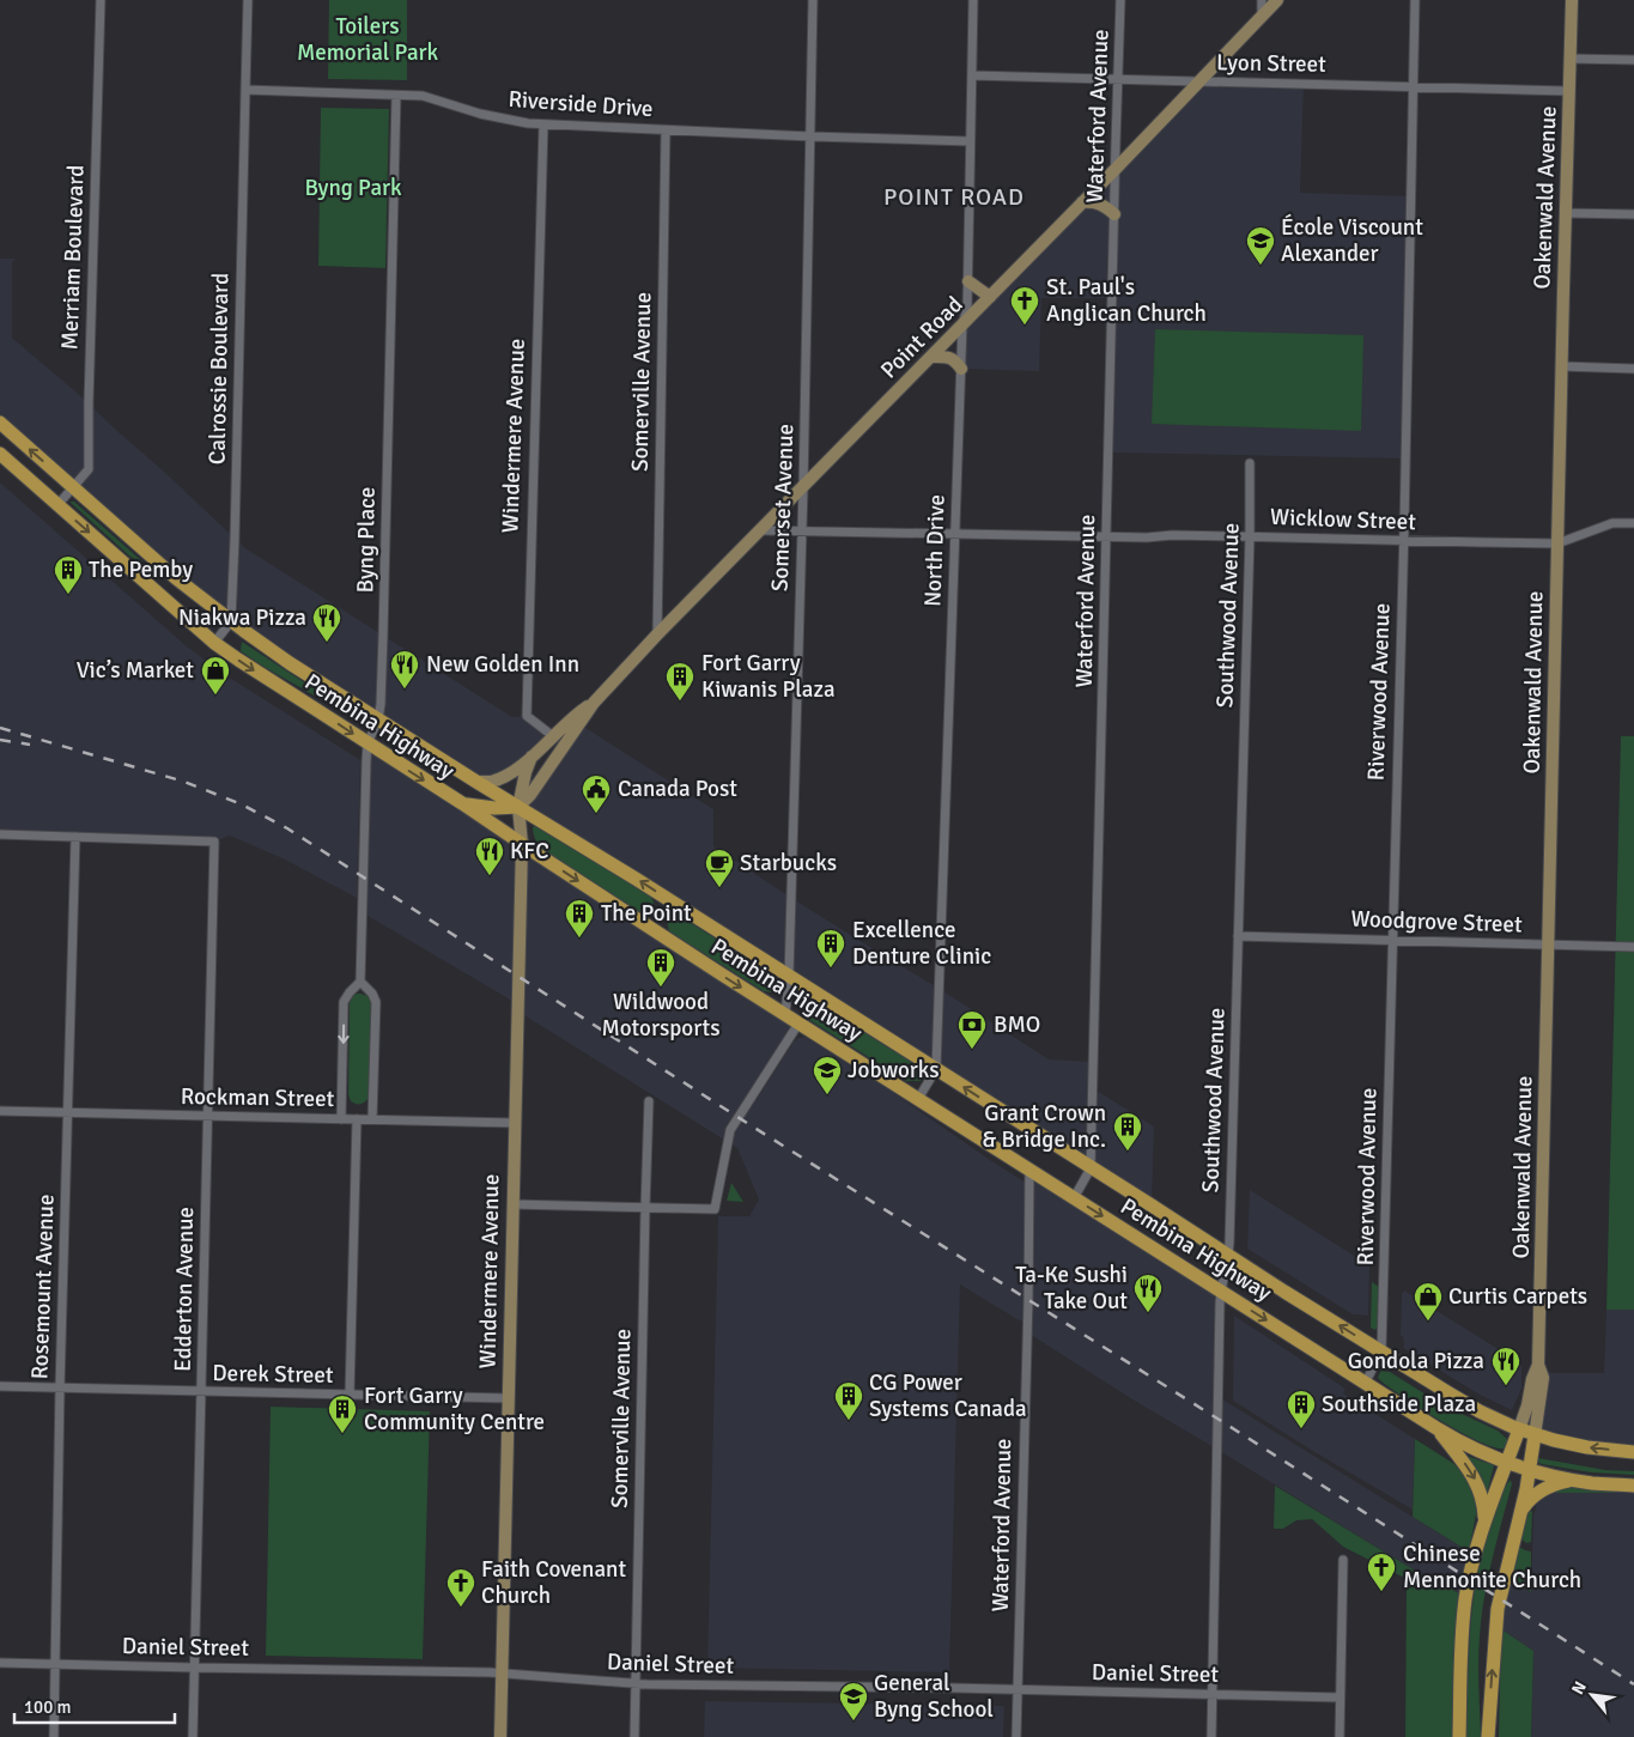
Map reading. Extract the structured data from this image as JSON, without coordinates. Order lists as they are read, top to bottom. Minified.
{"streets":{"main road":["Pembina Highway"],"street":["Lyon Street","Riverside Drive","Waterford Avenue","Oakenwald Avenue","Merriam Boulevard","Point Road","Calrossie Boulevard","Somerville Avenue","Windermere Avenue","Somerset Avenue","Wicklow Street","Byng Place","North Drive","Southwood Avenue","Riverwood Avenue","Woodgrove Street","Rockman Street","Rosemount Avenue","Edderton Avenue","Derek Street","Daniel Street"]},"crossings":[["Lyon Street","Waterford Avenue"],["Lyon Street","Oakenwald Avenue"],["Lyon Street","Point Road"],["Lyon Street","North Drive"],["Lyon Street","Riverwood Avenue"],["Riverside Drive","Calrossie Boulevard"],["Riverside Drive","Somerville Avenue"],["Riverside Drive","Windermere Avenue"],["Riverside Drive","Somerset Avenue"],["Riverside Drive","Byng Place"],["Riverside Drive","North Drive"],["Waterford Avenue","Point Road"],["Waterford Avenue","Wicklow Street"],["Waterford Avenue","Pembina Highway"],["Waterford Avenue","Daniel Street"],["Oakenwald Avenue","Wicklow Street"],["Oakenwald Avenue","Pembina Highway"],["Oakenwald Avenue","Woodgrove Street"],["Merriam Boulevard","Pembina Highway"],["Point Road","Somerville Avenue"],["Point Road","Windermere Avenue"],["Point Road","Somerset Avenue"],["Point Road","Wicklow Street"],["Point Road","North Drive"],["Point Road","Pembina Highway"],["Calrossie Boulevard","Pembina Highway"],["Somerville Avenue","Daniel Street"],["Windermere Avenue","Pembina Highway"],["Windermere Avenue","Rockman Street"],["Windermere Avenue","Derek Street"],["Windermere Avenue","Daniel Street"],["Somerset Avenue","Wicklow Street"],["Somerset Avenue","Pembina Highway"],["Wicklow Street","North Drive"],["Wicklow Street","Southwood Avenue"],["Wicklow Street","Riverwood Avenue"],["Byng Place","Pembina Highway"],["North Drive","Pembina Highway"],["Southwood Avenue","Pembina Highway"],["Southwood Avenue","Woodgrove Street"],["Southwood Avenue","Daniel Street"],["Riverwood Avenue","Pembina Highway"],["Riverwood Avenue","Woodgrove Street"],["Rockman Street","Rosemount Avenue"],["Rockman Street","Edderton Avenue"],["Rosemount Avenue","Edderton Avenue"],["Rosemount Avenue","Derek Street"],["Rosemount Avenue","Daniel Street"],["Edderton Avenue","Derek Street"],["Edderton Avenue","Daniel Street"]],"districts":["POINT ROAD"],"parks":["Toilers Memorial Park","Byng Park"],"places":{"school or university":["École Viscount Alexander","Jobworks","General Byng School"],"church":["St. Paul's Anglican Church","Chinese Mennonite Church","Faith Covenant Church"],"building":["The Pemby","Fort Garry Kiwanis Plaza","The Point","Excellence Denture Clinic","Wildwood Motorsports","Grant Crown & Bridge Inc.","CG Power Systems Canada","Southside Plaza","Fort Garry Community Centre"],"restaurant":["Niakwa Pizza","New Golden Inn","KFC","Ta-Ke Sushi Take Out","Gondola Pizza"],"shop":["Vic’s Market","Curtis Carpets"],"public building":["Canada Post"],"cafe":["Starbucks"],"bank":["BMO"]},"scale_bar":"100 m","north":"top left"}
